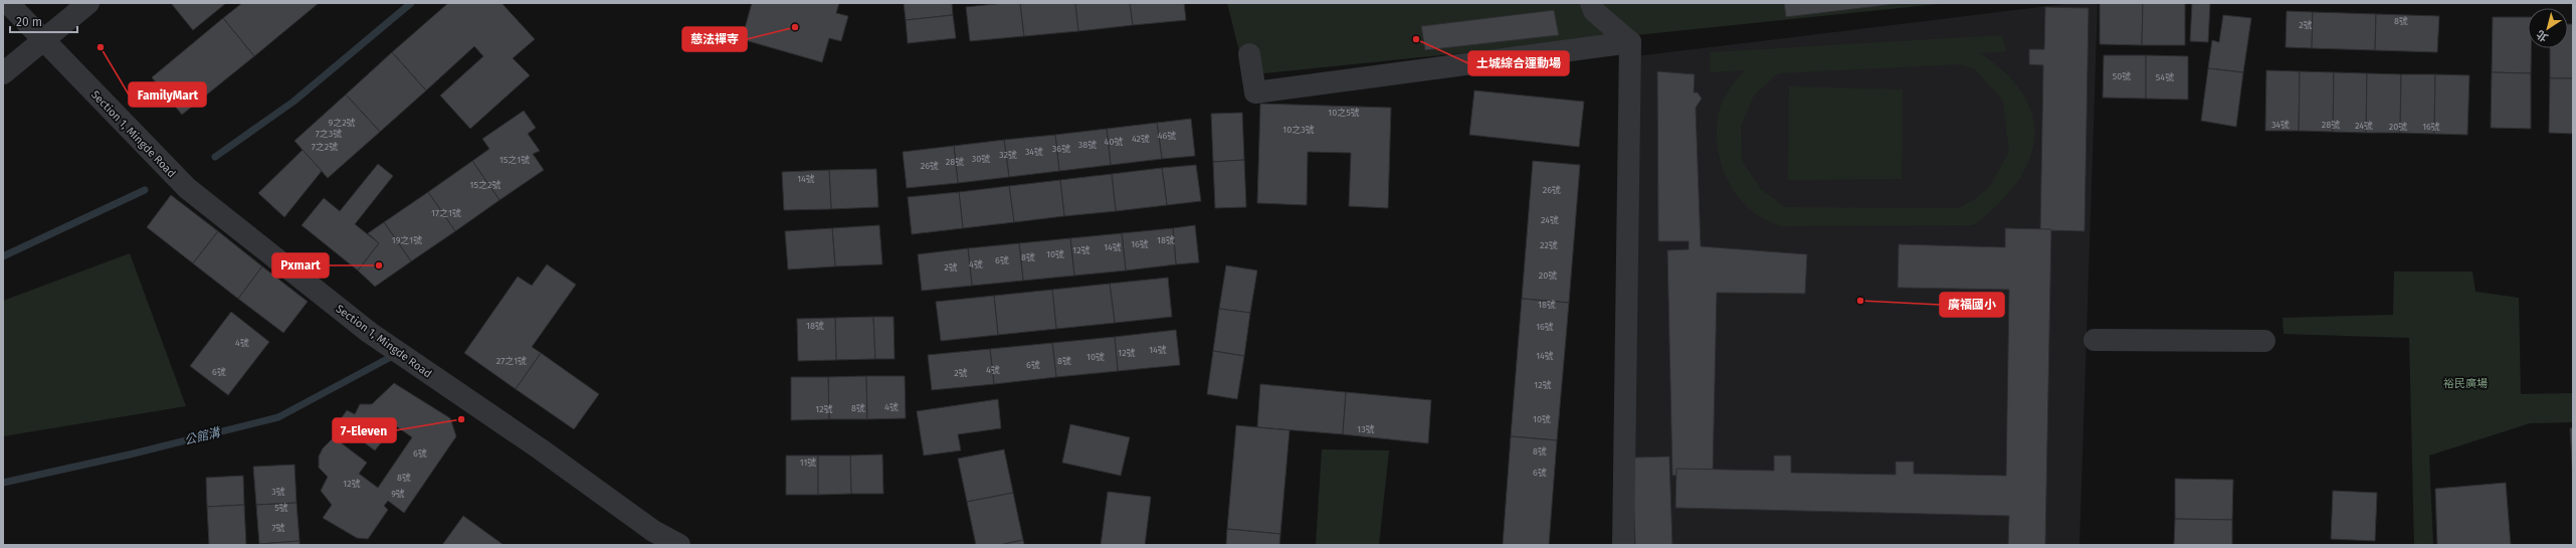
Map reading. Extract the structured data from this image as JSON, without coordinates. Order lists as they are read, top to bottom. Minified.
{"streets":{"street":["Section 1, Mingde Road"]},"water":["公館溝"],"parks":["裕民廣場"],"places":["慈法禪寺","土城綜合運動場","FamilyMart","Pxmart","廣福國小","7-Eleven"],"house_numbers":["8號","2號","50號","54號","10之5號","9之2號","34號","28號","24號","20號","16號","10之3號","7之3號","46號","42號","40號","38號","7之2號","36號","34號","32號","30號","15之1號","28號","26號","14號","15之2號","26號","17之1號","24號","19之1號","18號","16號","22號","14號","12號","10號","8號","6號","4號","2號","20號","18號","18號","16號","4號","14號","12號","14號","10號","27之1號","8號","6號","4號","6號","2號","12號","4號","8號","12號","10號","13號","8號","6號","11號","6號","8號","12號","3號","9號","5號","7號"],"scale_bar":"20 m","north":"bottom left"}
